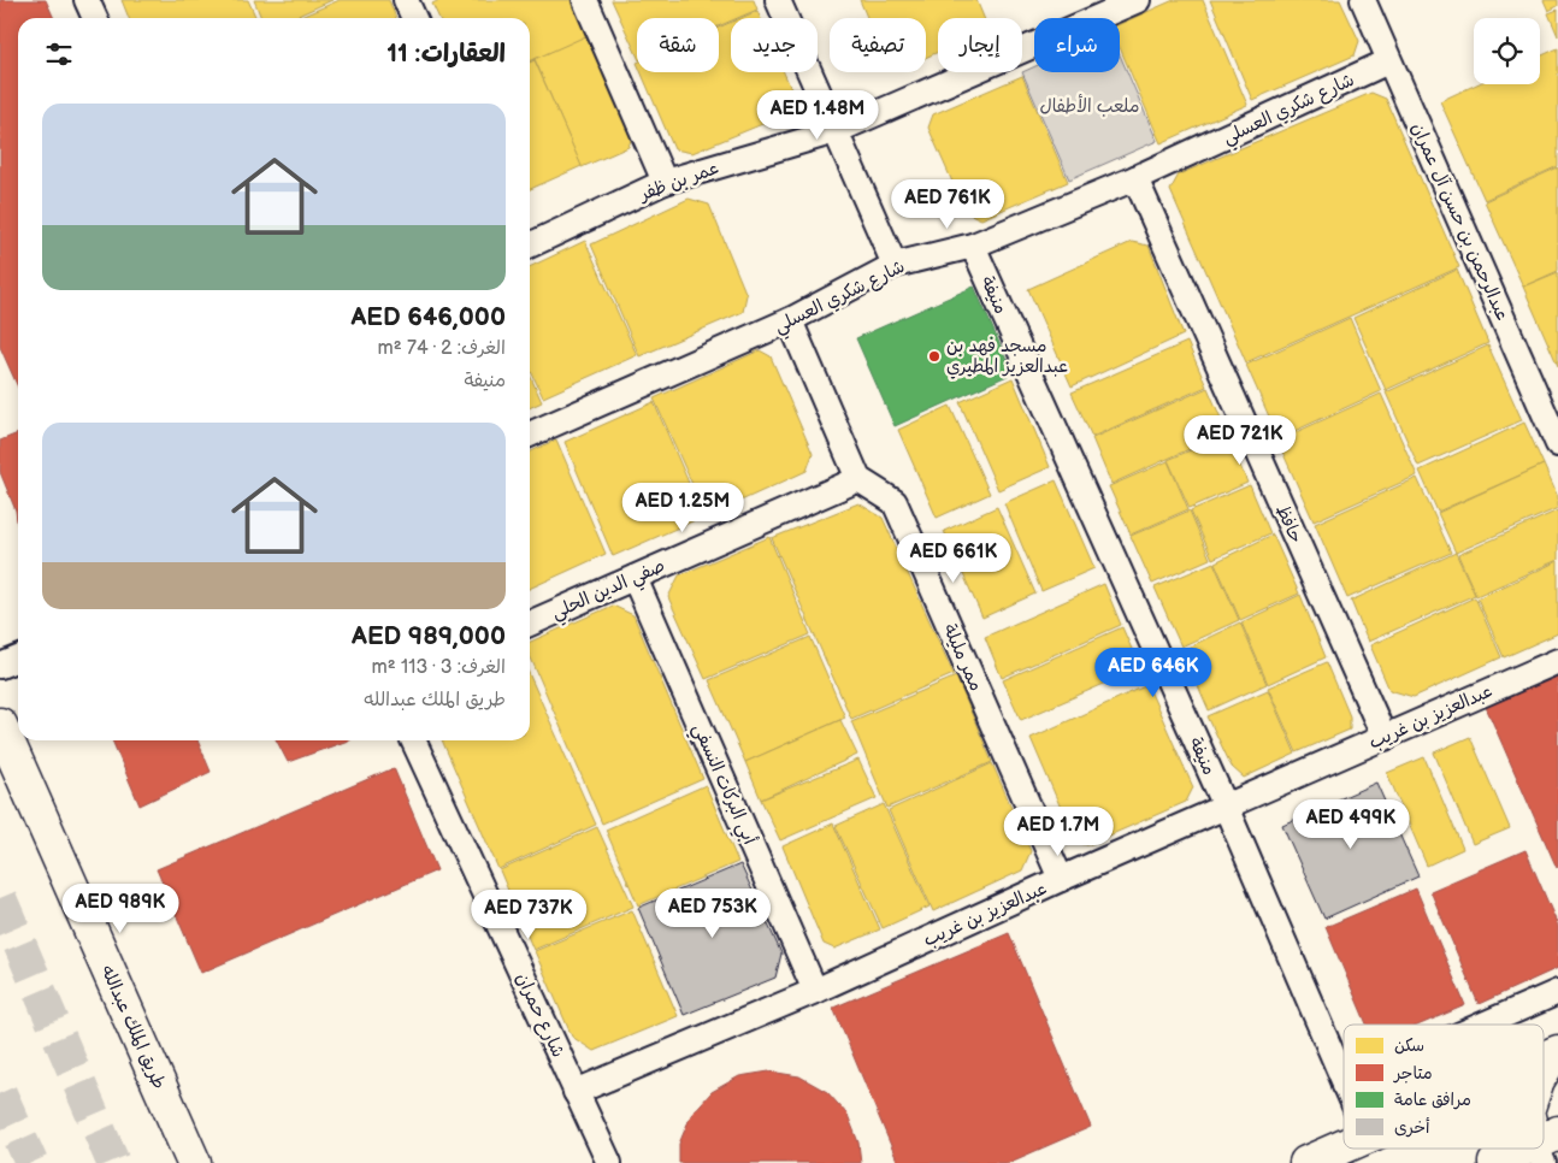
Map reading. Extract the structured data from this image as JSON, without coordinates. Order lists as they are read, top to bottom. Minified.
{"streets":{"main road":["طريق الملك عبدالله"],"street":["شارع شكري العسلي","عمر بن ظفر","عبدالرحمن بن حسن آل عمران","منيفة","حافظ","صفي الدين الحلي","ممر مليلة","عبدالعزيز بن غريب","أبي البركات النسفي","شارع حمران"]},"crossings":[["شارع شكري العسلي","عبدالرحمن بن حسن آل عمران"],["شارع شكري العسلي","منيفة"],["شارع شكري العسلي","حافظ"],["منيفة","عبدالعزيز بن غريب"],["حافظ","عبدالعزيز بن غريب"],["صفي الدين الحلي","ممر مليلة"],["صفي الدين الحلي","أبي البركات النسفي"],["ممر مليلة","عبدالعزيز بن غريب"],["عبدالعزيز بن غريب","أبي البركات النسفي"],["عبدالعزيز بن غريب","شارع حمران"]],"parks":["ملعب الأطفال"],"places":["مسجد فهد بن عبدالعزيز المطيري"],"legend":["سكن","متاجر","مرافق عامة","أخرى"],"page":{"chip":["شراء","إيجار","تصفية","جديد","شقة"],"heading":"العقارات: 11","price":["AED 1.48M","AED 761K","AED 721K","AED 1.25M","AED 661K","AED 646K","AED 499K","AED 1.7M","AED 989K","AED 753K","AED 737K"],"list":[{"name":"AED 646,000","note":"الغرف: 2 · 74 m² · منيفة"},{"name":"AED 989,000","note":"الغرف: 3 · 113 m² · طريق الملك عبدالله"}]}}
